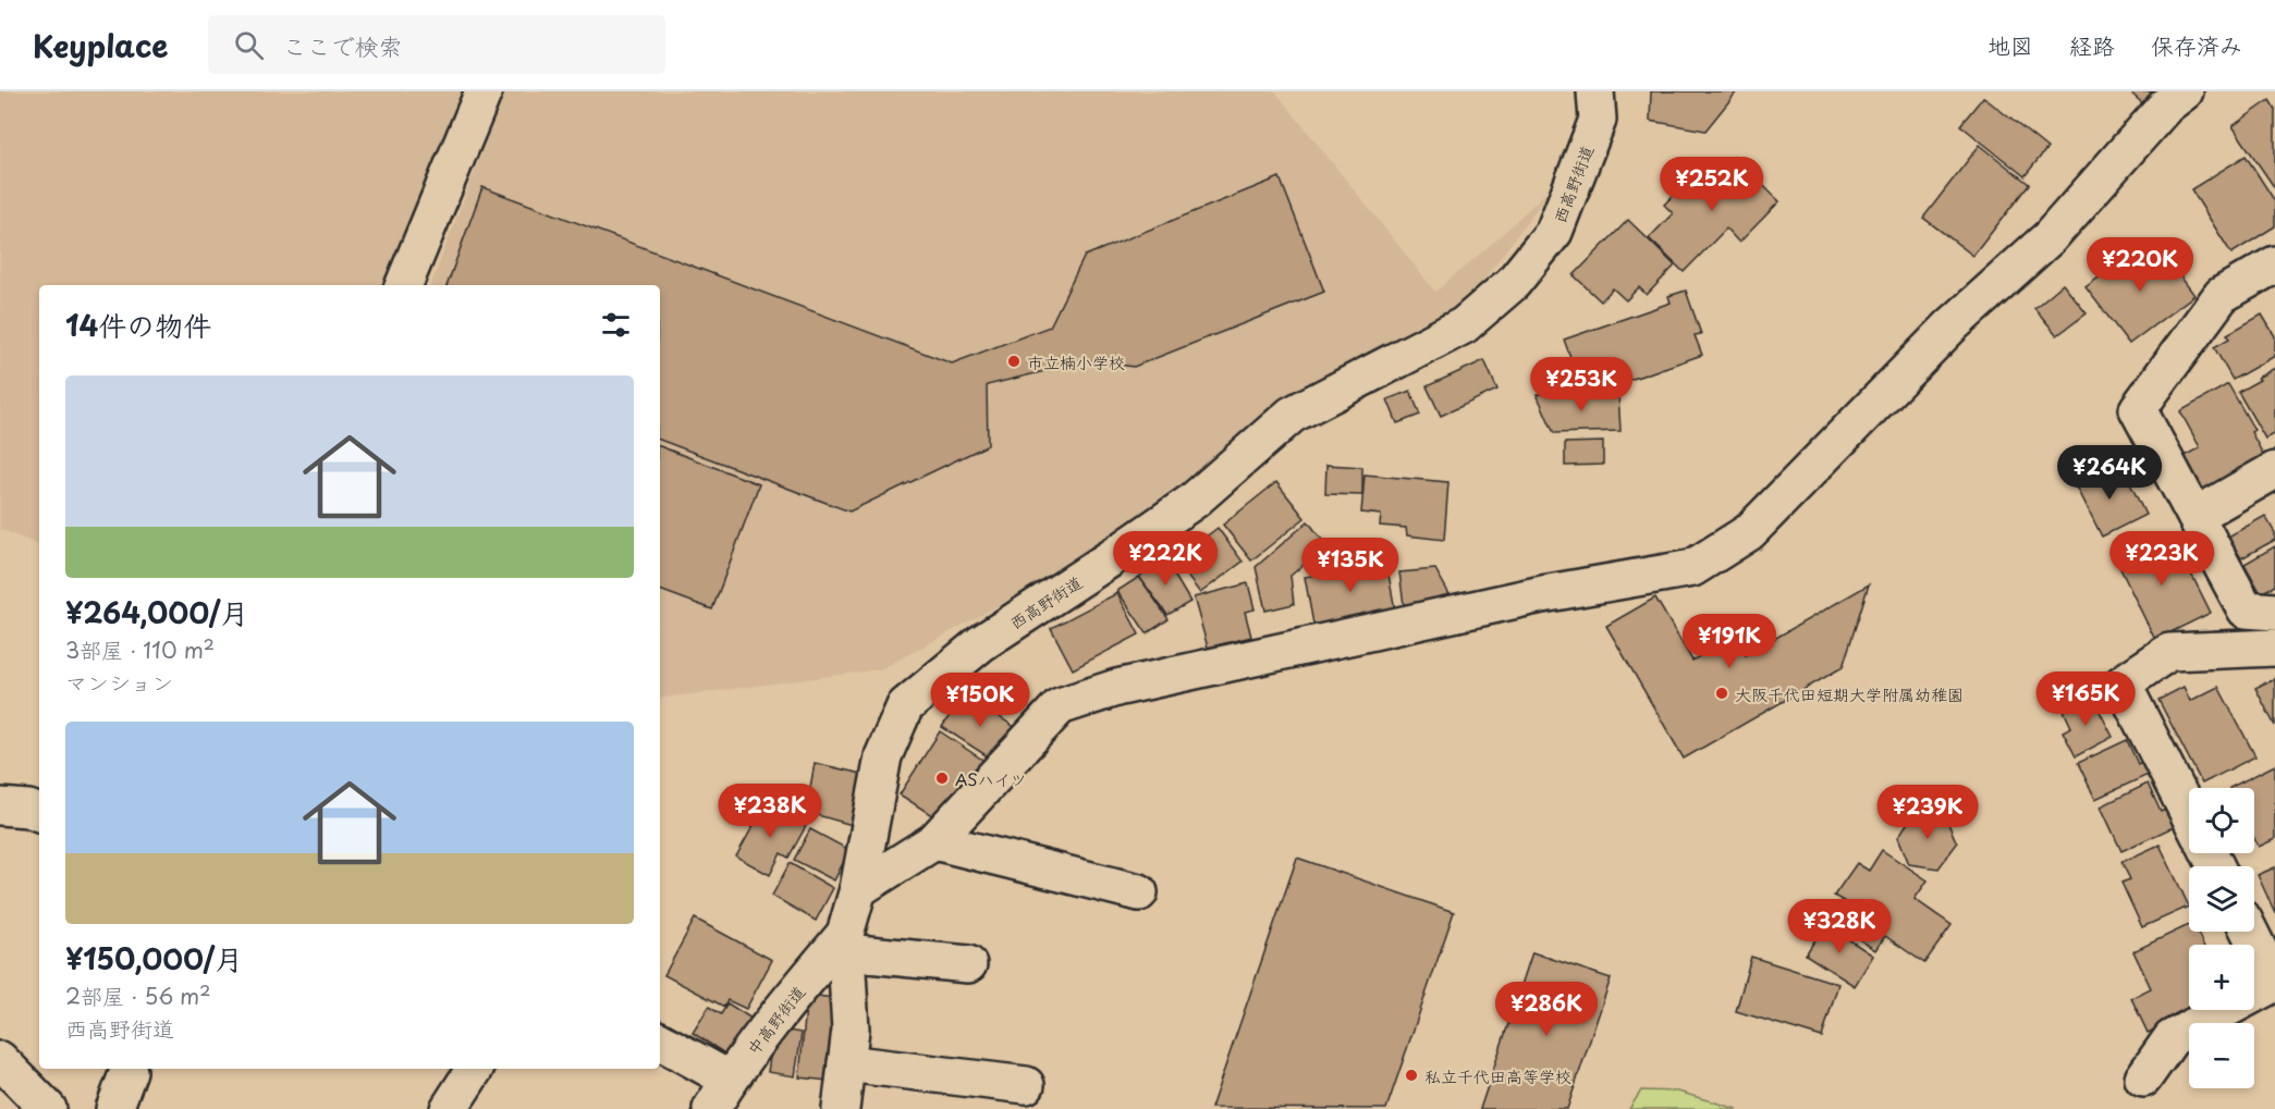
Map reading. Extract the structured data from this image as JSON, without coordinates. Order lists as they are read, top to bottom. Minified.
{"streets":{"street":["西高野街道","中高野街道"]},"crossings":[["西高野街道","中高野街道"]],"places":["市立楠小学校","大阪千代田短期大学附属幼稚園","ASハイツ","私立千代田高等学校"],"page":{"header":"Keyplace","search":"ここで検索","nav":["地図","経路","保存済み"],"price":["¥252K","¥220K","¥253K","¥264K","¥222K","¥223K","¥135K","¥191K","¥165K","¥150K","¥238K","¥239K","¥328K","¥286K"],"heading":"14件の物件","list":[{"name":"¥264,000/月","note":"3部屋 · 110 m² · マンション"},{"name":"¥150,000/月","note":"2部屋 · 56 m² · 西高野街道"}],"map_buttons":["+","−"]}}
